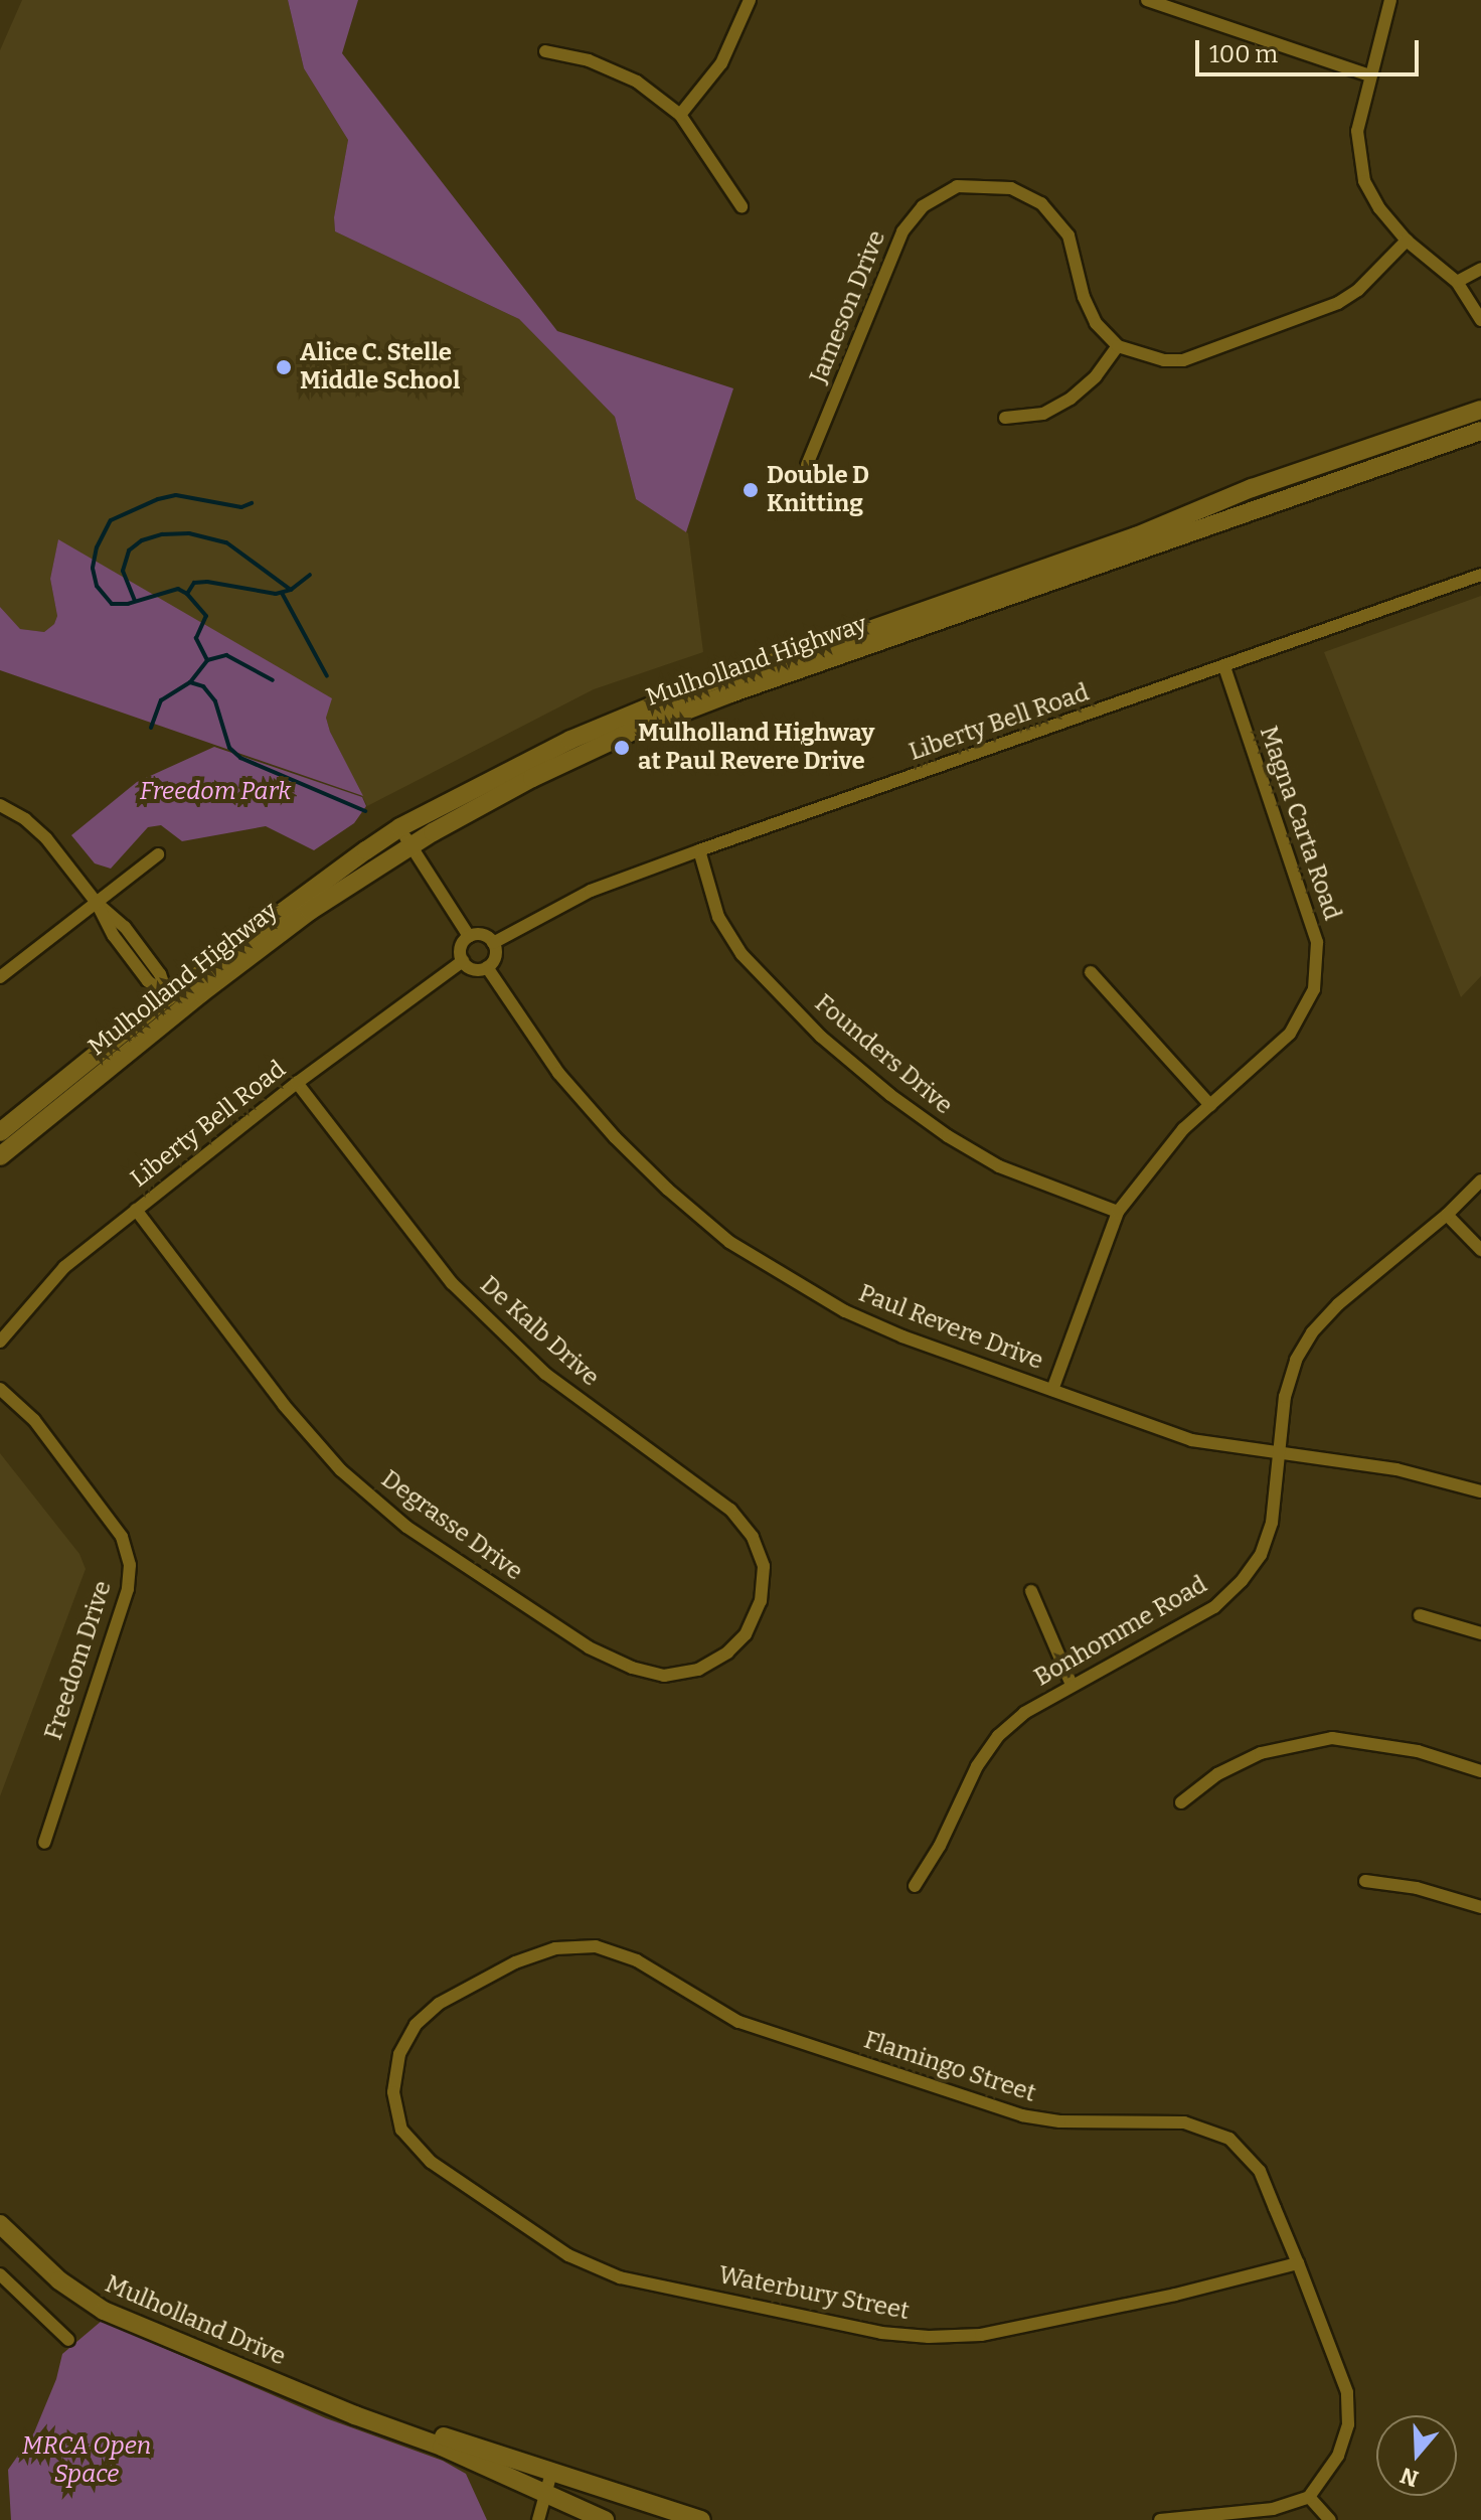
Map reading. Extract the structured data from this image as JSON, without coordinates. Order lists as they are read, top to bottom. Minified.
{"streets":{"main road":["Mulholland Highway","Mulholland Drive"],"street":["Jameson Drive","Liberty Bell Road","Magna Carta Road","Founders Drive","Paul Revere Drive","De Kalb Drive","Degrasse Drive","Bonhomme Road","Freedom Drive","Flamingo Street","Waterbury Street"]},"crossings":[["Liberty Bell Road","Magna Carta Road"],["Liberty Bell Road","Founders Drive"],["Liberty Bell Road","Paul Revere Drive"],["Liberty Bell Road","De Kalb Drive"],["Liberty Bell Road","Degrasse Drive"],["Magna Carta Road","Founders Drive"],["Magna Carta Road","Paul Revere Drive"],["Paul Revere Drive","Bonhomme Road"],["De Kalb Drive","Degrasse Drive"],["Flamingo Street","Waterbury Street"]],"parks":["Freedom Park","MRCA Open Space"],"places":["Alice C. Stelle Middle School","Double D Knitting","Mulholland Highway at Paul Revere Drive"],"scale_bar":"100 m","north":"bottom"}
